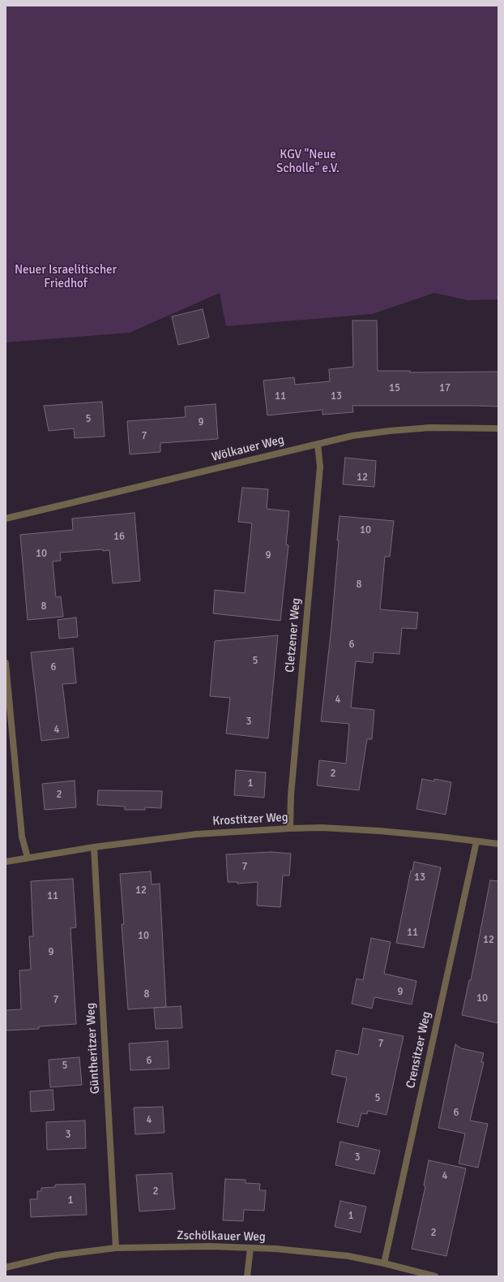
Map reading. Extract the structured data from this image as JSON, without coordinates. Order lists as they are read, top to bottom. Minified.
{"streets":{"street":["Wölkauer Weg","Cletzener Weg","Krostitzer Weg","Güntheritzer Weg","Crensitzer Weg","Zschölkauer Weg"]},"crossings":[["Wölkauer Weg","Cletzener Weg"],["Cletzener Weg","Krostitzer Weg"],["Krostitzer Weg","Güntheritzer Weg"],["Krostitzer Weg","Crensitzer Weg"],["Güntheritzer Weg","Zschölkauer Weg"],["Crensitzer Weg","Zschölkauer Weg"]],"parks":["KGV \"Neue Scholle\" e.V.","Neuer Israelitischer Friedhof"],"house_numbers":["15","17","11","13","5","9","7","12","10","16","10","9","8","8","6","5","6","4","3","4","2","1","2","7","13","12","11","11","10","12","9","9","8","10","7","7","6","5","5","6","4","3","3","4","2","1","1","2"]}
